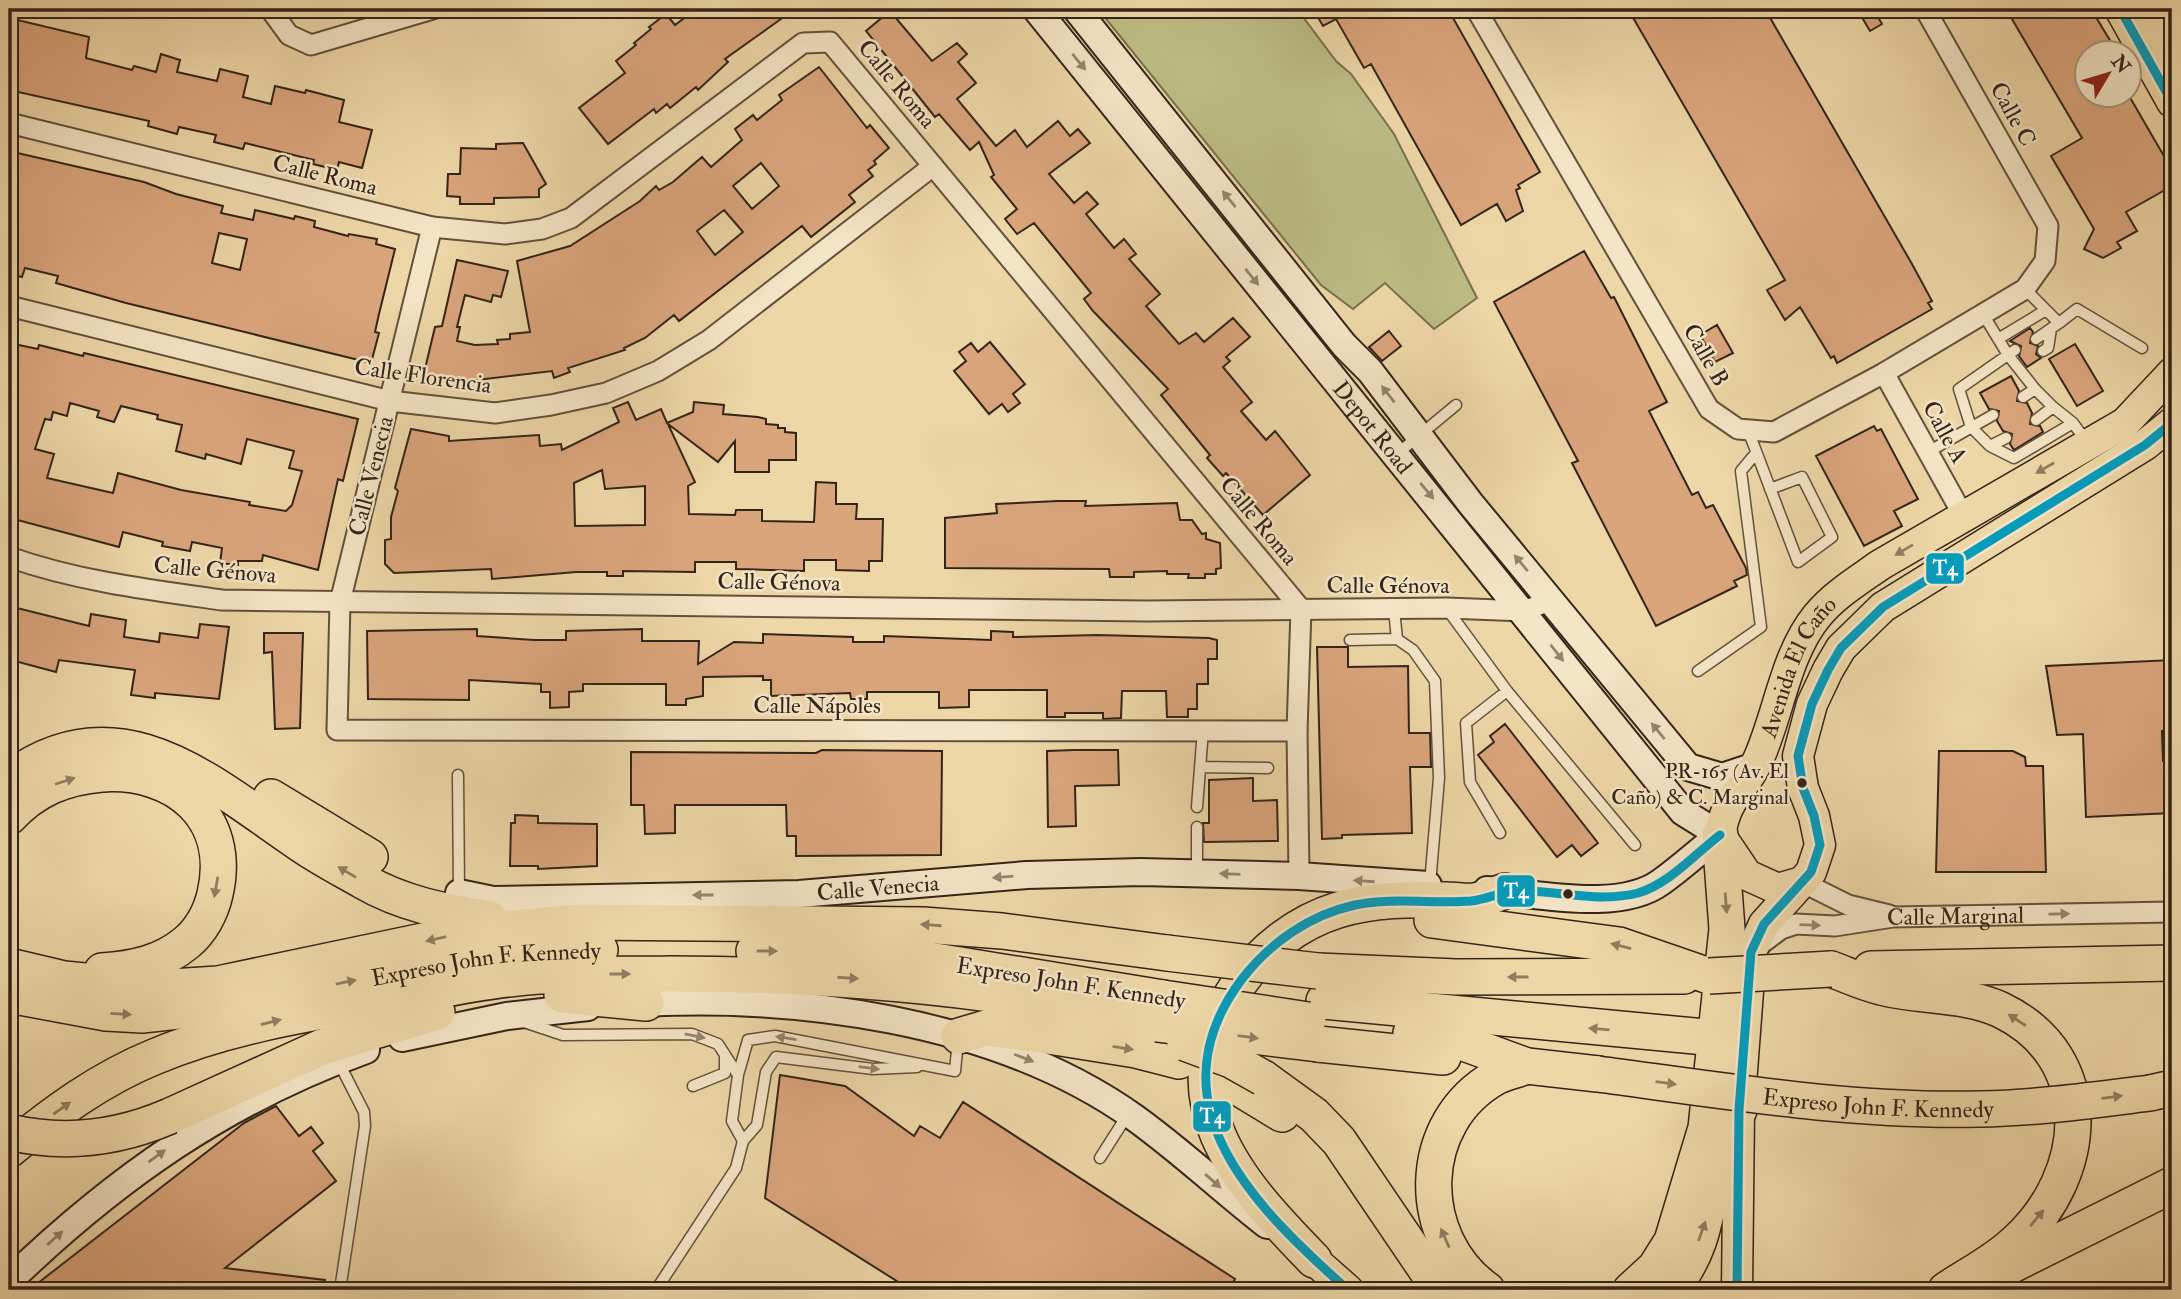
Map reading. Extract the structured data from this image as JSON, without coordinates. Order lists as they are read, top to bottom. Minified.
{"streets":{"highway":["Expreso John F. Kennedy"],"main road":["Avenida El Caño"],"street":["Calle Roma","Calle C","Calle B","Calle Florencia","Depot Road","Calle A","Calle Venecia","Calle Génova","Calle Nápoles","Calle Marginal"]},"crossings":[["Calle Roma","Calle Florencia"],["Calle Roma","Calle Venecia"],["Calle Roma","Calle Génova"],["Calle Florencia","Calle Venecia"],["Depot Road","Calle Génova"],["Depot Road","Avenida El Caño"],["Calle A","Avenida El Caño"],["Calle Venecia","Calle Génova"],["Calle Venecia","Calle Nápoles"],["Avenida El Caño","Calle Marginal"]],"one_way":["Calle Marginal"],"places":["PR-165 (Av. El Caño) & C. Marginal"],"lines":["transit line T4"],"north":"top right"}
